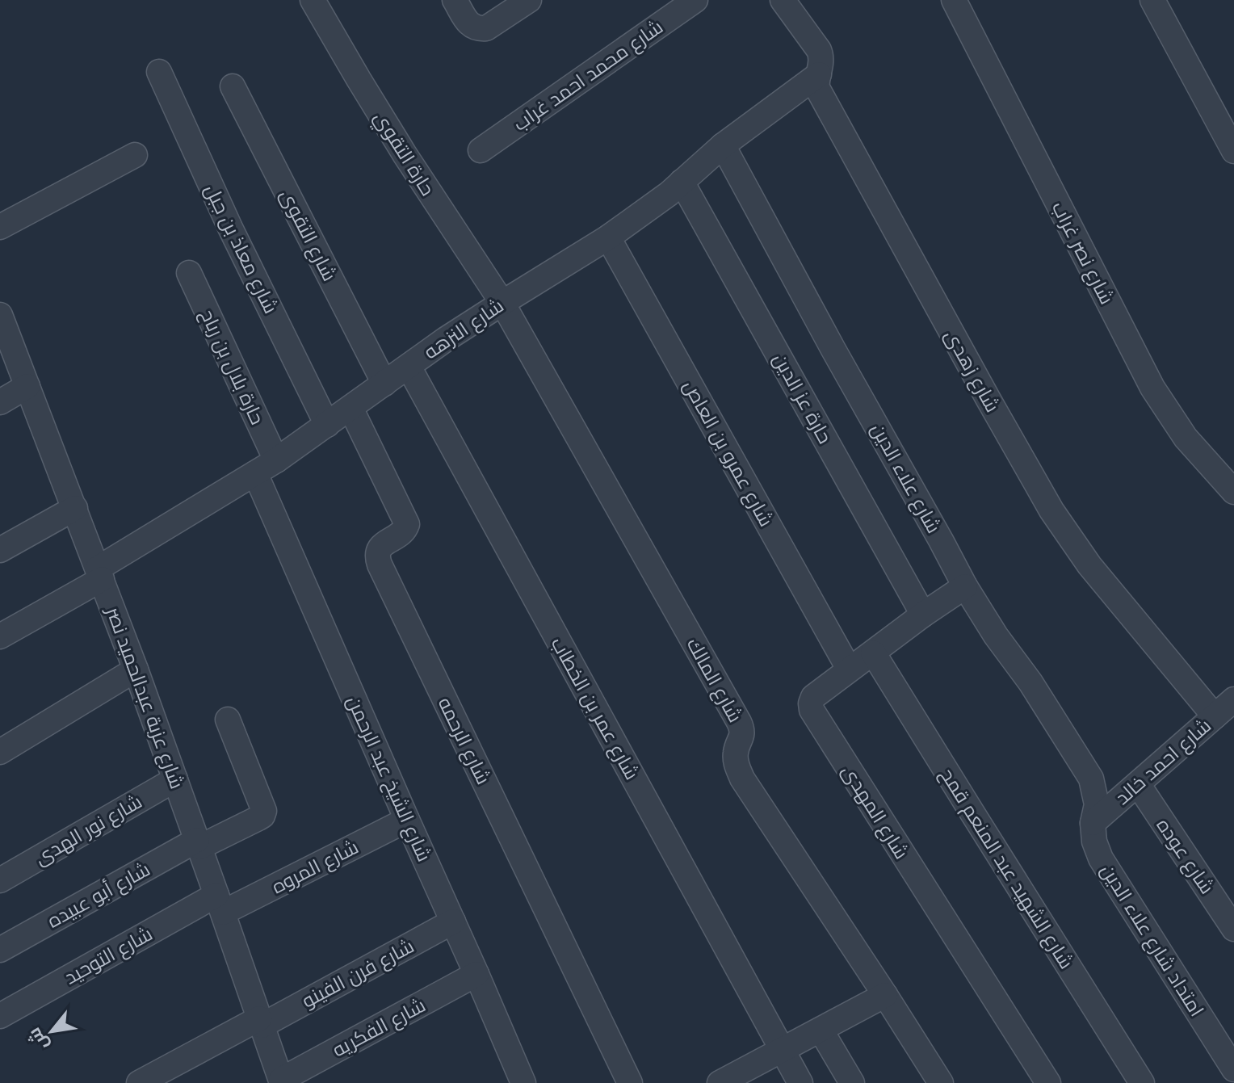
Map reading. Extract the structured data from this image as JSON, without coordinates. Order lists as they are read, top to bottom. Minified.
{"streets":{"street":["شارع محمد احمد غراب","حارة التقوي","شارع التقوى","شارع معاذ بن جبل","شارع نصر غراب","شارع النزهه","حارة بلال بن رباح","شارع زهدى","حارة عز الدين","شارع عمرو بن العاص","شارع علاء الدين","شارع المالك","شارع عزبة عبدالحميد نصر","شارع عمر بن الخطاب","شارع الرحمه","شارع احمد خالد","شارع الشيخ عبد الرحمن","شارع المهدى","شارع نور الهدى","شارع عوده","شارع المروه","شارع الشهيد عبد المنعم قمح","شارع أبو عبيده","امتداد شارع علاء الدين","شارع التوحيد","شارع فرن الفينو","شارع الفكريه"]},"crossings":[["حارة التقوي","شارع النزهه"],["حارة التقوي","شارع المالك"],["شارع التقوى","شارع النزهه"],["شارع معاذ بن جبل","شارع النزهه"],["شارع النزهه","حارة بلال بن رباح"],["شارع النزهه","شارع زهدى"],["شارع النزهه","حارة عز الدين"],["شارع النزهه","شارع عمرو بن العاص"],["شارع النزهه","شارع علاء الدين"],["شارع النزهه","شارع المالك"],["شارع النزهه","شارع عزبة عبدالحميد نصر"],["شارع النزهه","شارع عمر بن الخطاب"],["شارع النزهه","شارع الرحمه"],["شارع النزهه","شارع الشيخ عبد الرحمن"],["شارع زهدى","شارع احمد خالد"],["حارة عز الدين","شارع المهدى"],["شارع عمرو بن العاص","شارع المهدى"],["شارع علاء الدين","شارع احمد خالد"],["شارع علاء الدين","شارع المهدى"],["شارع علاء الدين","امتداد شارع علاء الدين"],["شارع عزبة عبدالحميد نصر","شارع نور الهدى"],["شارع عزبة عبدالحميد نصر","شارع المروه"],["شارع عزبة عبدالحميد نصر","شارع أبو عبيده"],["شارع عزبة عبدالحميد نصر","شارع التوحيد"],["شارع عزبة عبدالحميد نصر","شارع فرن الفينو"],["شارع عزبة عبدالحميد نصر","شارع الفكريه"],["شارع احمد خالد","شارع عوده"],["شارع احمد خالد","امتداد شارع علاء الدين"],["شارع الشيخ عبد الرحمن","شارع المروه"],["شارع الشيخ عبد الرحمن","شارع فرن الفينو"],["شارع الشيخ عبد الرحمن","شارع الفكريه"],["شارع المهدى","شارع الشهيد عبد المنعم قمح"],["شارع المروه","شارع التوحيد"]],"north":"bottom left"}
